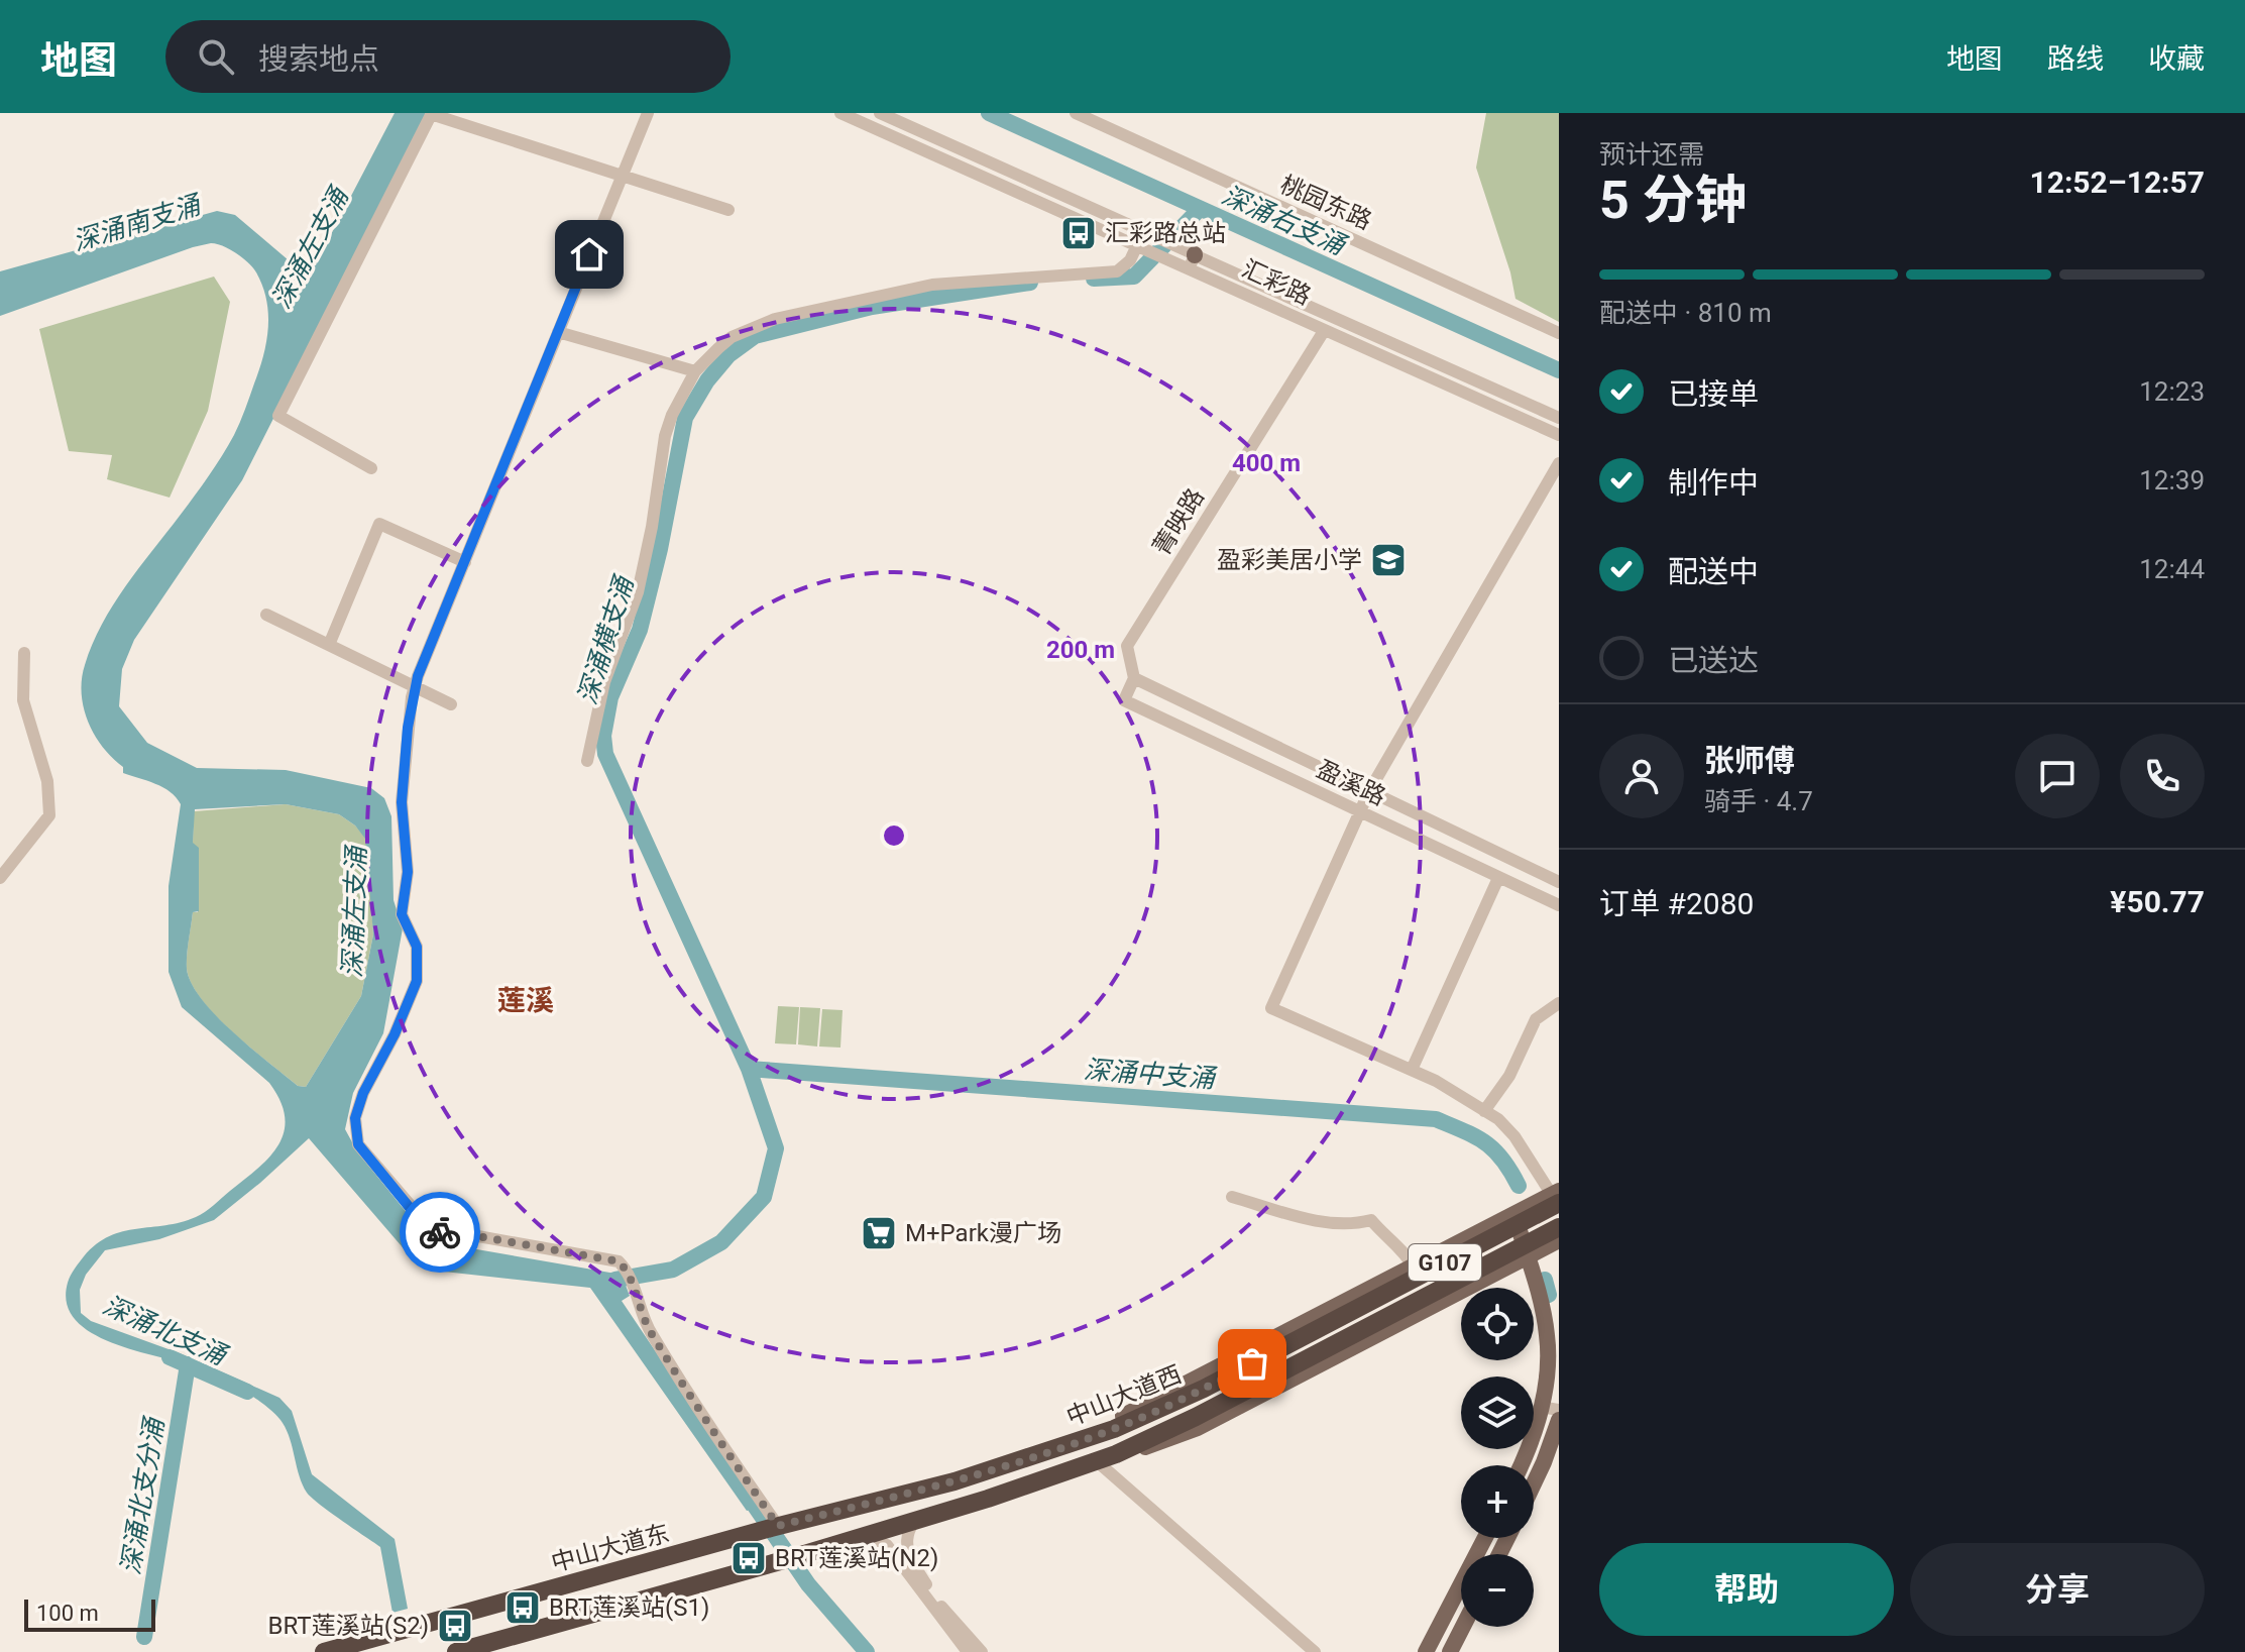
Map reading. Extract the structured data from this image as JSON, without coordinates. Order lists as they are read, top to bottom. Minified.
{"streets":{"highway":["G107","中山大道西","中山大道东"],"street":["桃园东路","汇彩路","菁映路","盈溪路"]},"crossings":[["汇彩路","菁映路"],["菁映路","盈溪路"],["G107","中山大道西"],["中山大道西","中山大道东"]],"districts":["莲溪"],"water":["深涌右支涌","深涌南支涌","深涌左支涌","深涌横支涌","深涌中支涌","深涌北支涌","深涌北支分涌"],"places":{"bus stop":["汇彩路总站","BRT莲溪站(N2)","BRT莲溪站(S1)","BRT莲溪站(S2)"],"school or university":["盈彩美居小学"],"supermarket":["M+Park漫广场"]},"scale_bar":"100 m","page":{"header":"地图","search":"搜索地点","nav":["地图","路线","收藏"],"heading":["5 分钟","预计还需","12:52–12:57"],"panel":["张师傅","骑手 · 4.7","订单 #2080","¥50.77"],"bar":"配送中 · 810 m","list":[["已接单","12:23"],["制作中","12:39"],["配送中","12:44"],"已送达"],"map_buttons":["+","−"],"buttons":["帮助","分享"],"scale":"100 m"},"rings":["400 m","200 m"]}
